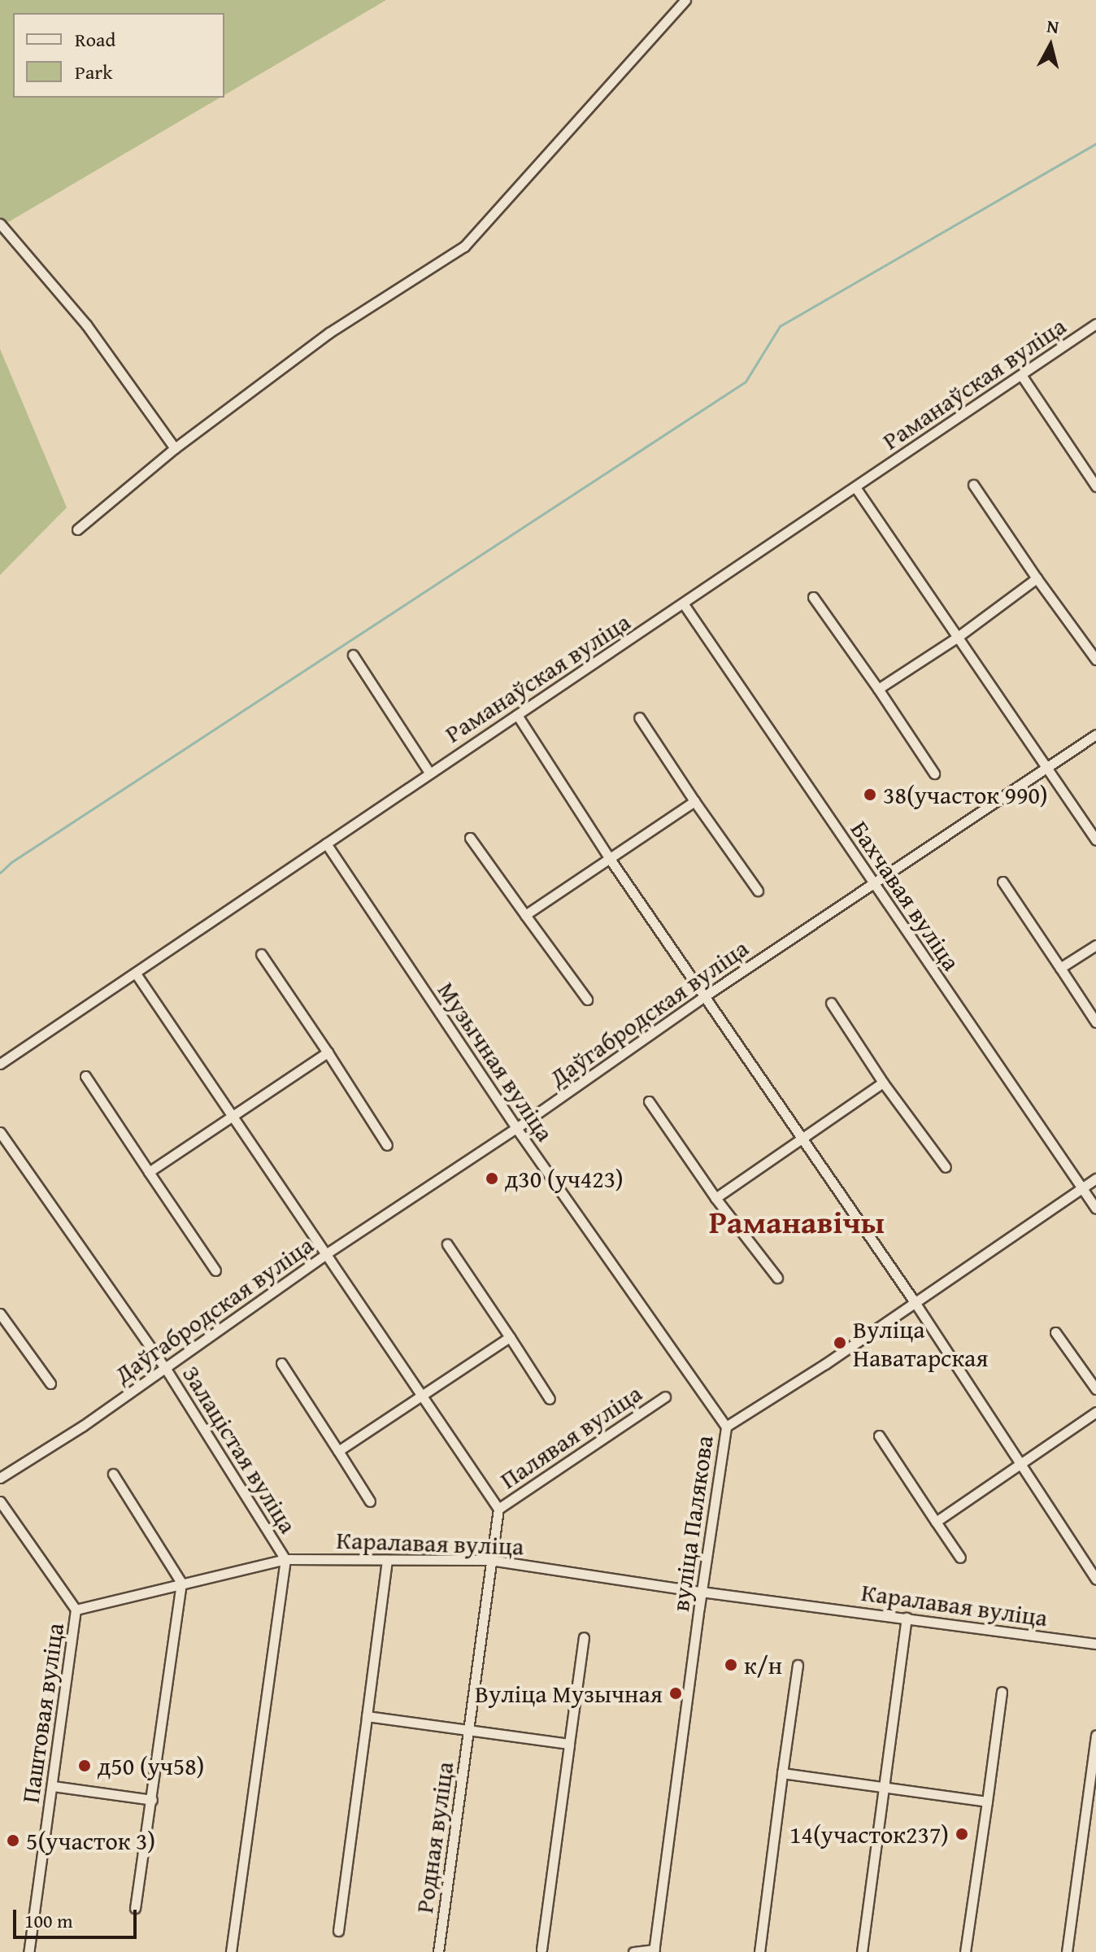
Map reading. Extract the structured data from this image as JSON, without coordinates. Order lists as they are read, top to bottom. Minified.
{"streets":{"street":["Раманаўская вуліца","Бахчавая вуліца","Даўгабродская вуліца","Музычная вуліца","Палявая вуліца","Залацістая вуліца","вуліца Палякова","Каралавая вуліца","Паштовая вуліца","Родная вуліца"]},"crossings":[["Раманаўская вуліца","Бахчавая вуліца"],["Раманаўская вуліца","Музычная вуліца"],["Бахчавая вуліца","Даўгабродская вуліца"],["Бахчавая вуліца","вуліца Палякова"],["Даўгабродская вуліца","Музычная вуліца"],["Даўгабродская вуліца","Залацістая вуліца"],["Музычная вуліца","вуліца Палякова"],["Палявая вуліца","Родная вуліца"],["Залацістая вуліца","Каралавая вуліца"],["вуліца Палякова","Каралавая вуліца"],["Каралавая вуліца","Паштовая вуліца"],["Каралавая вуліца","Родная вуліца"]],"districts":["Раманавічы"],"places":["38(участок 990)","д30 (уч423)","Вуліца Наватарская","к/н","Вуліца Музычная","д50 (уч58)","14(участок237)","5(участок 3)"],"legend":["Road","Park"],"scale_bar":"100 m","north":"top"}
